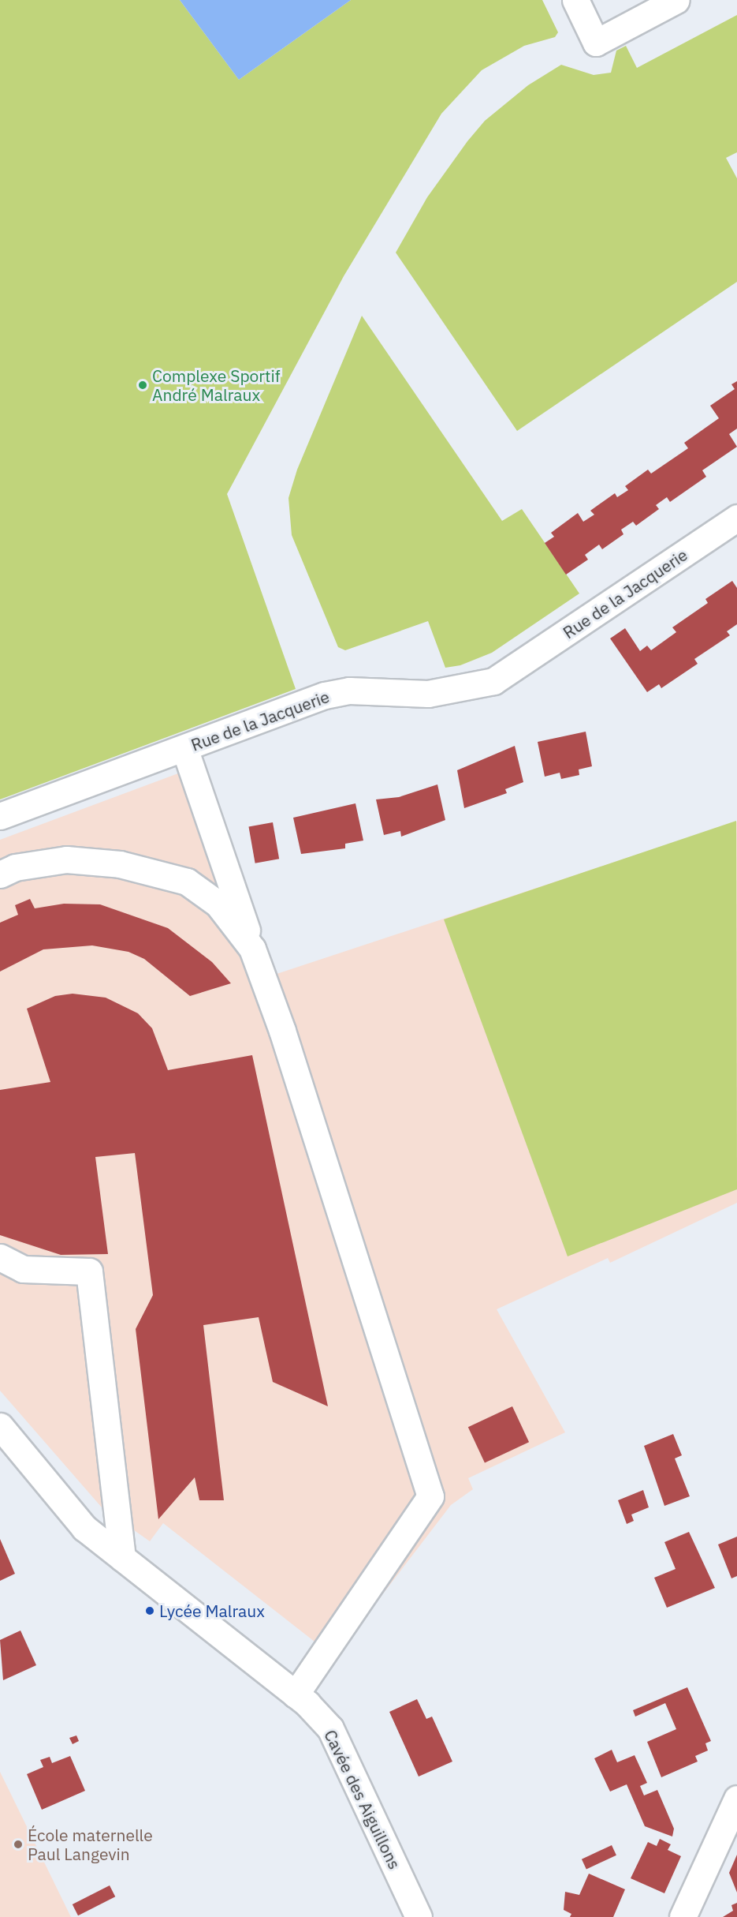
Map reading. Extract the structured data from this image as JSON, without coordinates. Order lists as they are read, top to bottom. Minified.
{"streets":{"street":["Rue de la Jacquerie","Cavée des Aiguillons"]},"places":["Complexe Sportif André Malraux","Lycée Malraux","École maternelle Paul Langevin"]}
